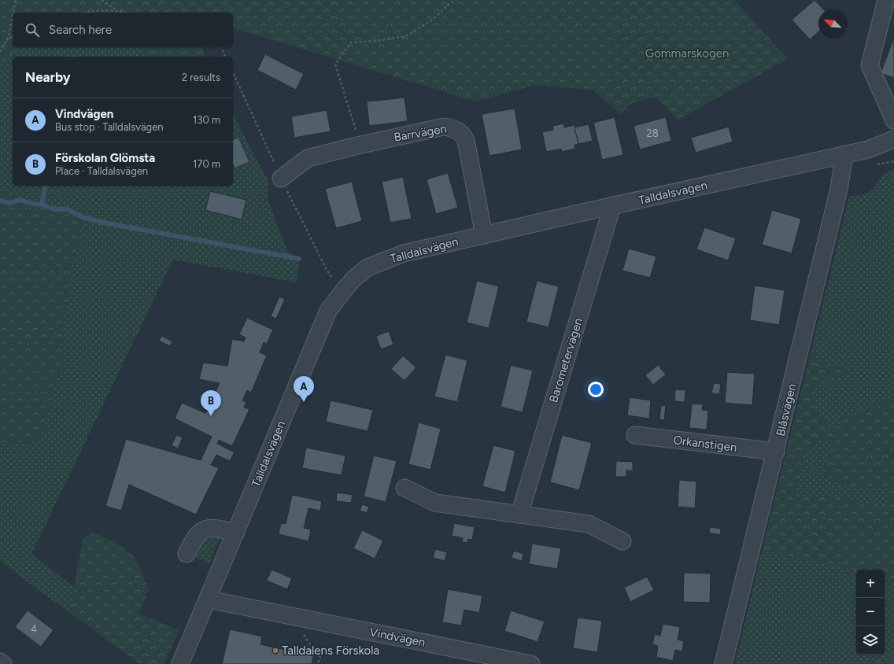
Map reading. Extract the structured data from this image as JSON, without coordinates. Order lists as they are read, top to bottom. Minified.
{"streets":{"street":["Barrvägen","Talldalsvägen","Barometervägen","Blåsvägen","Orkanstigen","Vindvägen"]},"crossings":[["Barrvägen","Talldalsvägen"],["Talldalsvägen","Barometervägen"],["Talldalsvägen","Blåsvägen"],["Talldalsvägen","Vindvägen"],["Blåsvägen","Orkanstigen"]],"parks":["Gömmarskogen"],"places":["Talldalens Förskola"],"house_numbers":["28","4"],"north":"top left","page":{"search":"Search here","heading":["Nearby","2 results"],"list":[{"mark":"A","name":"Vindvägen","note":"Bus stop · Talldalsvägen","value":"130 m"},{"mark":"B","name":"Förskolan Glömsta","note":"Place · Talldalsvägen","value":"170 m"}],"pins":["A","B"],"map_buttons":["+","−"]}}
